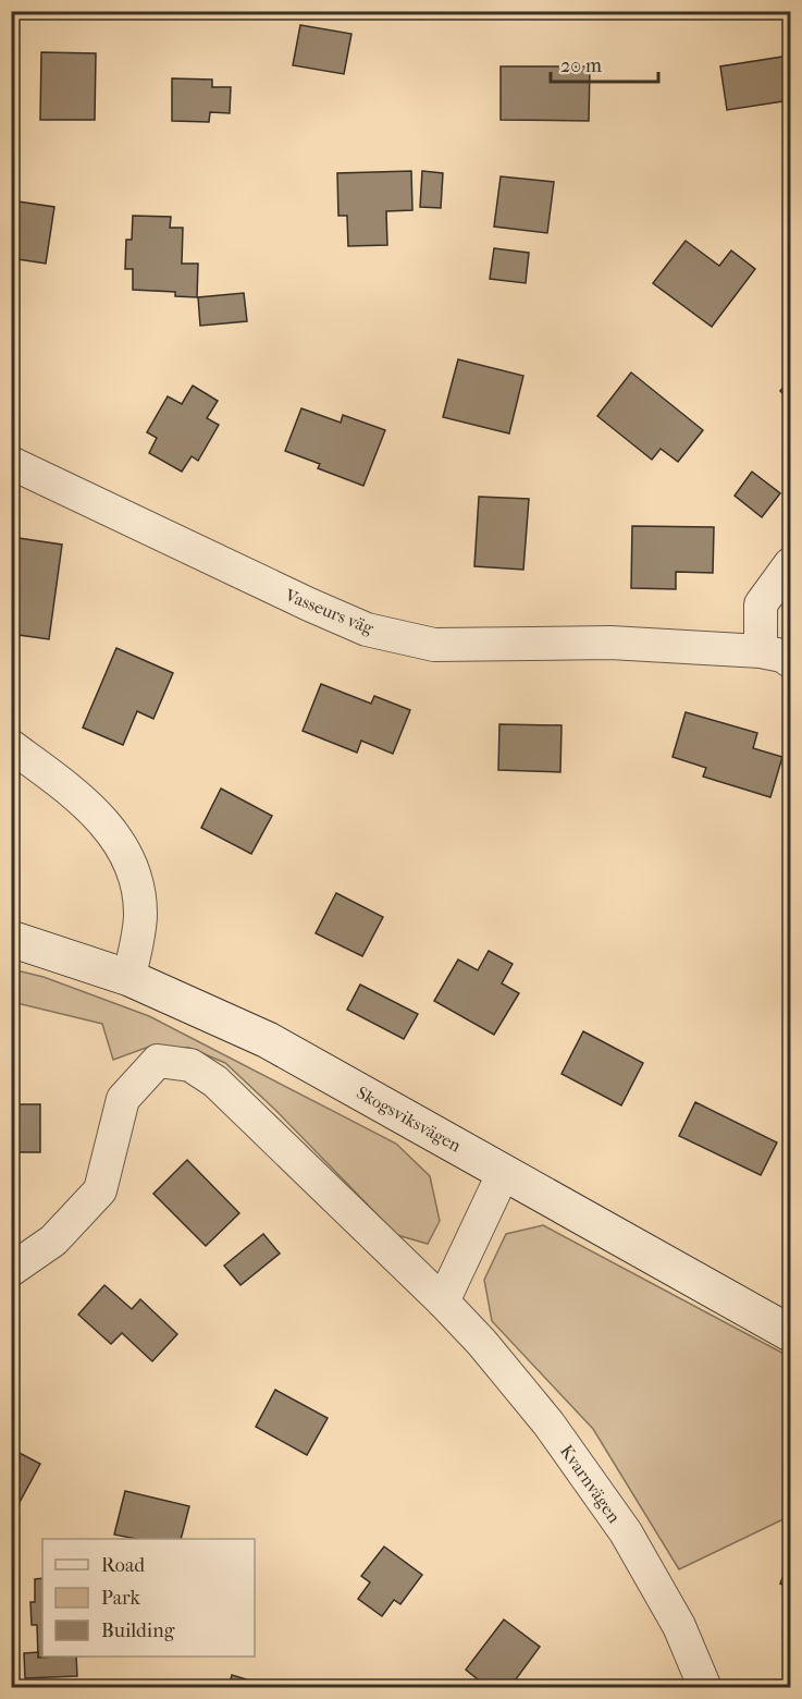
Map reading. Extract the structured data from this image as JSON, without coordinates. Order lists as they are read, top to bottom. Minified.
{"streets":{"street":["Vasseurs väg","Skogsviksvägen","Kvarnvägen"]},"legend":["Road","Park","Building"],"scale_bar":"20 m"}
